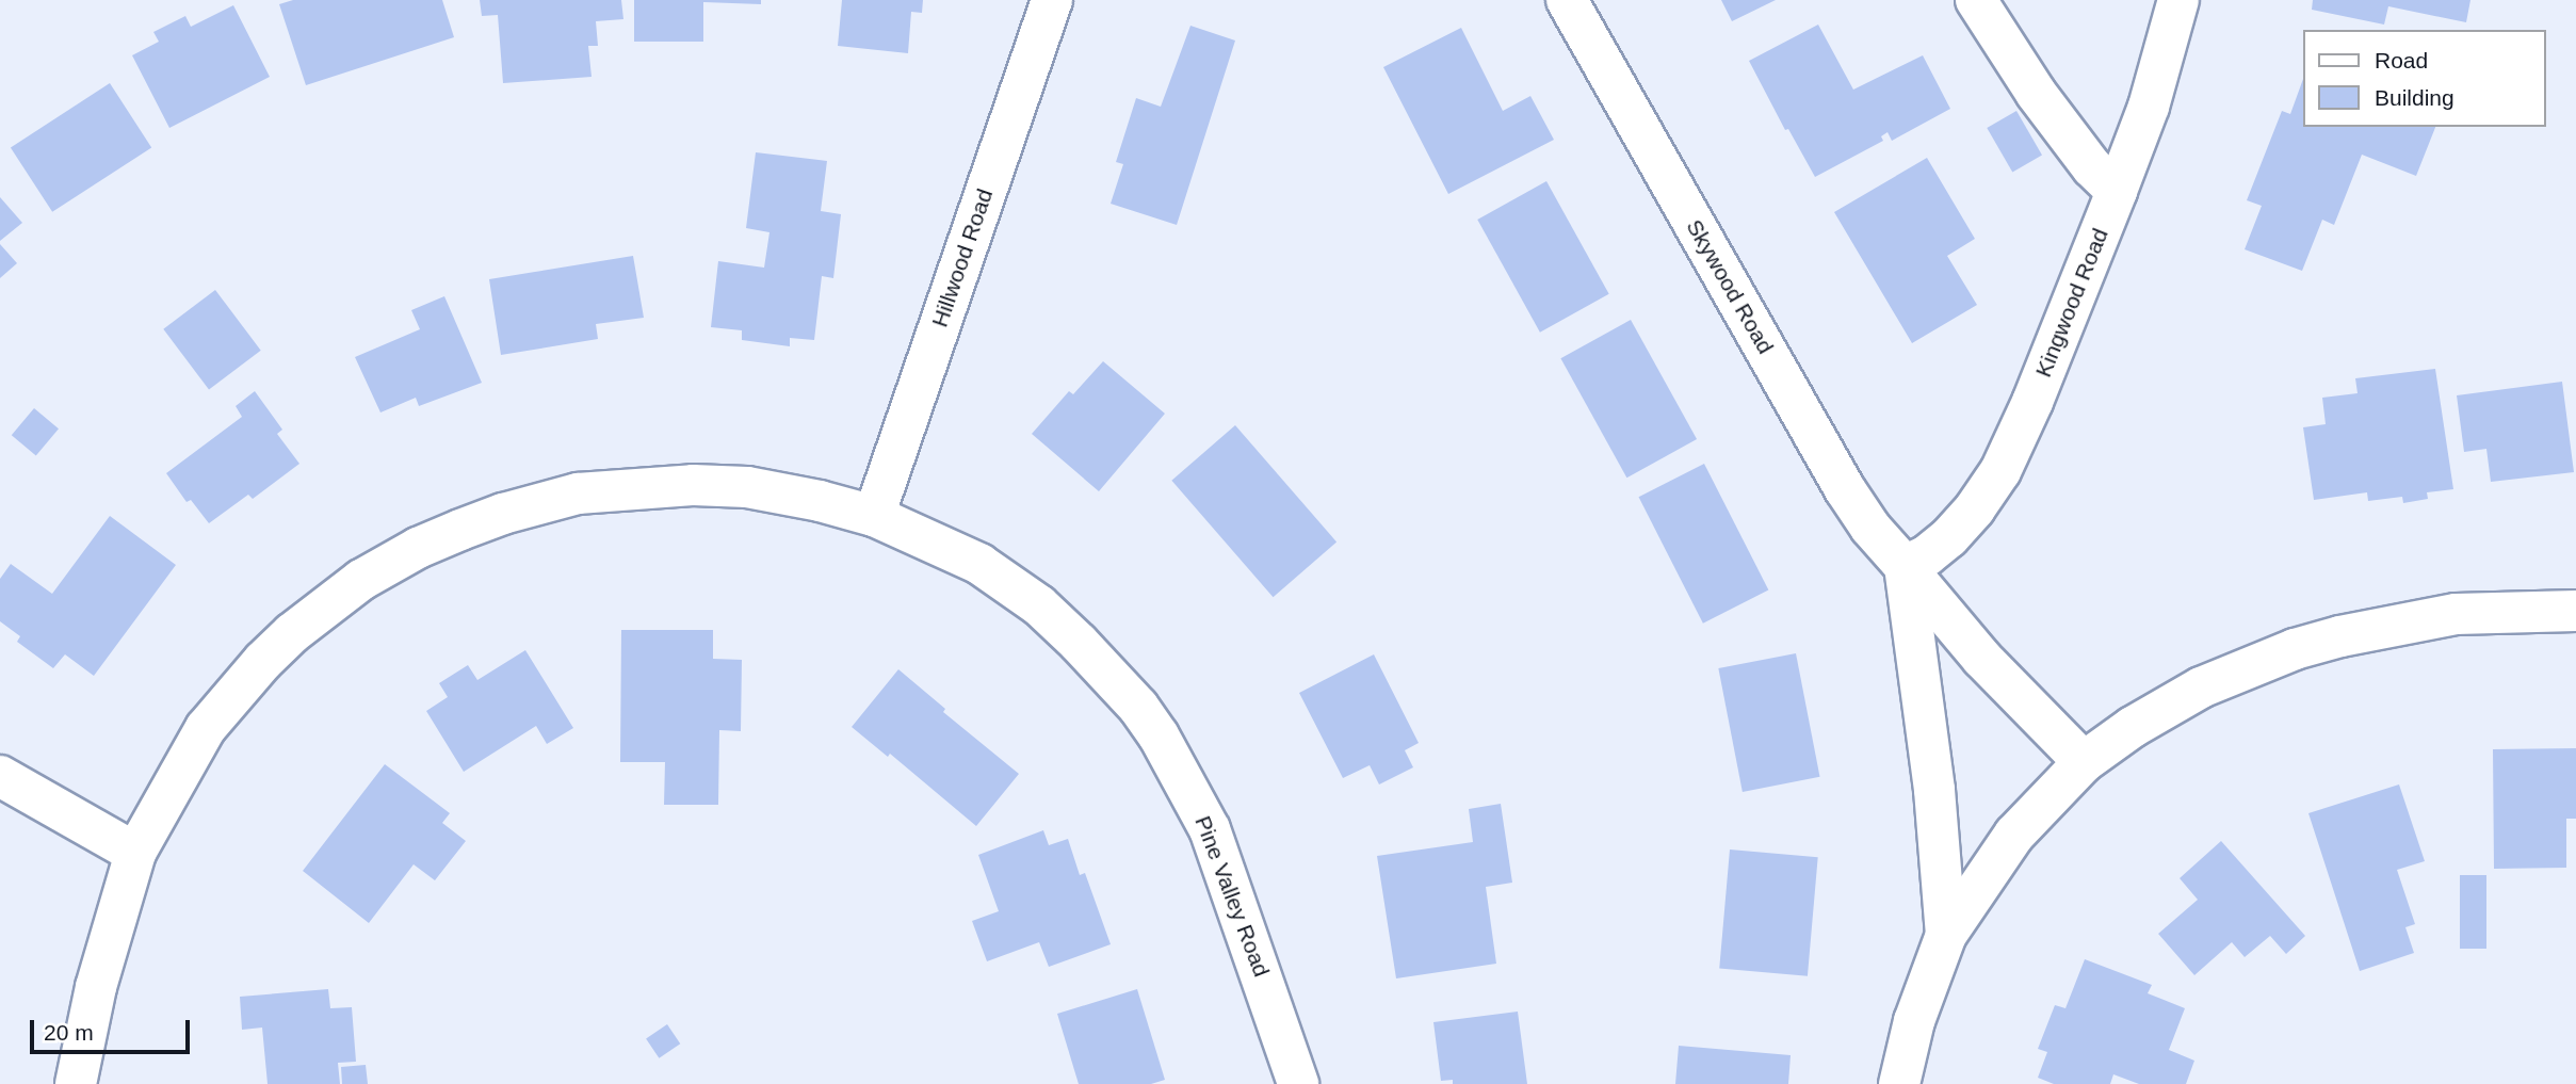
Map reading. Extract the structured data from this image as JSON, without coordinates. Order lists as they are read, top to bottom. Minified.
{"streets":{"street":["Hillwood Road","Skywood Road","Kingwood Road","Pine Valley Road"]},"crossings":[["Hillwood Road","Pine Valley Road"],["Skywood Road","Kingwood Road"]],"legend":["Road","Building"],"scale_bar":"20 m"}
